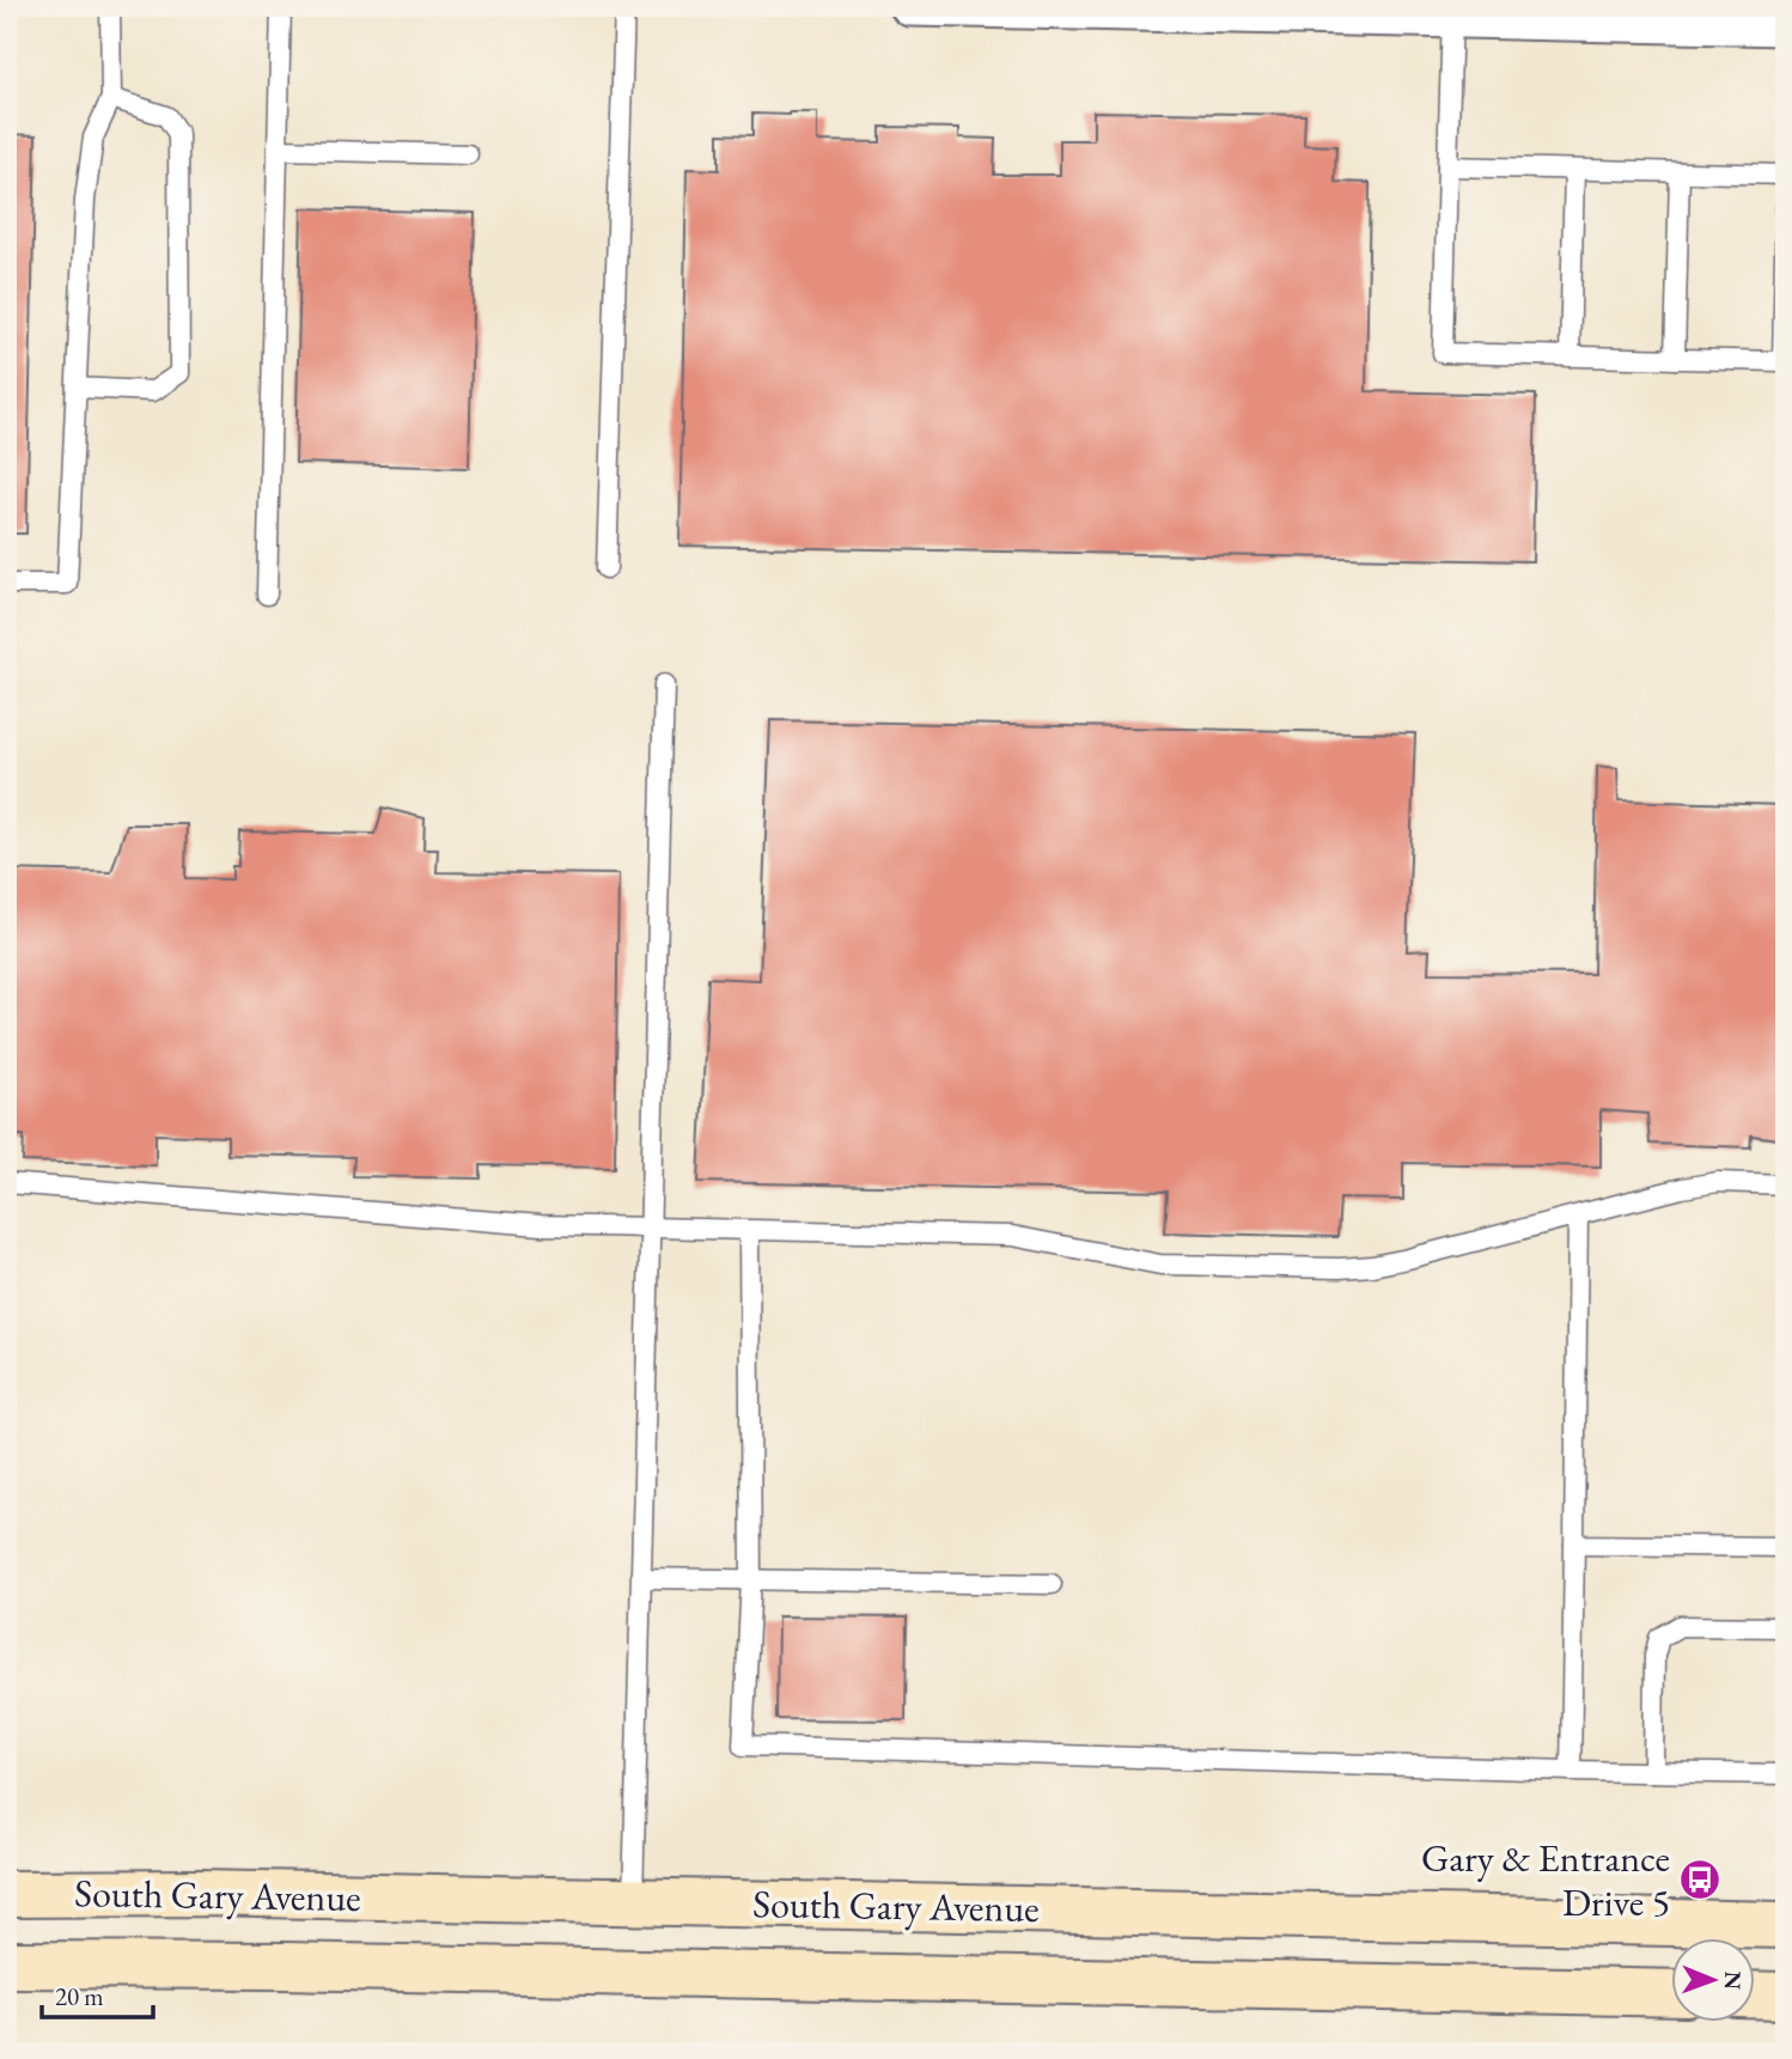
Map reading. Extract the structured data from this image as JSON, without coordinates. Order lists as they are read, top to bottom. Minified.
{"streets":{"main road":["South Gary Avenue"]},"places":{"bus stop":["Gary & Entrance Drive 5"]},"scale_bar":"20 m","north":"right"}
